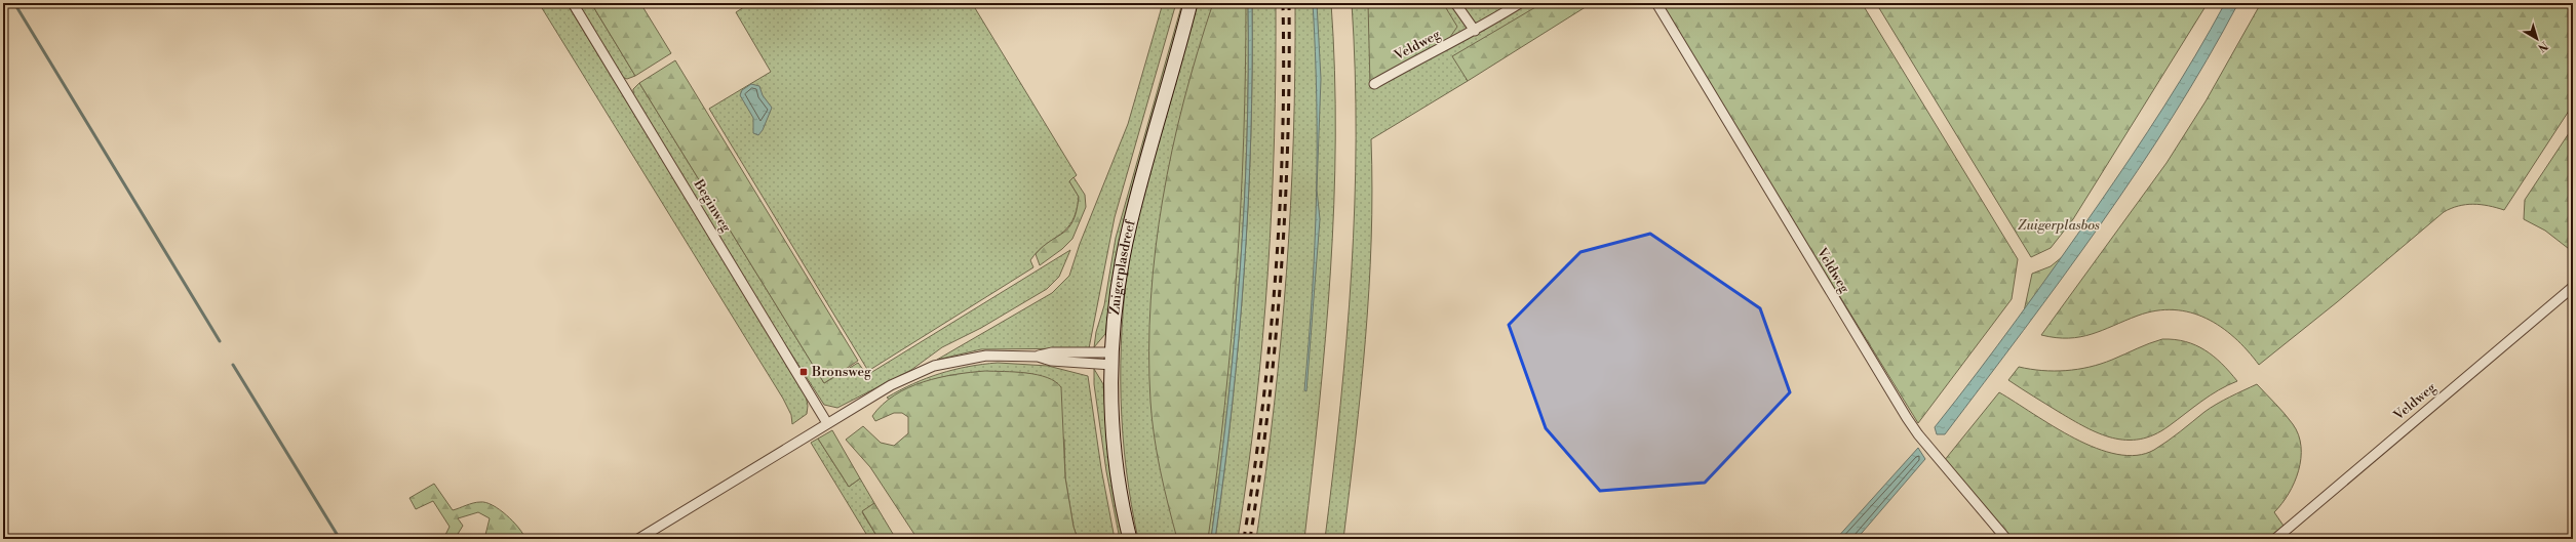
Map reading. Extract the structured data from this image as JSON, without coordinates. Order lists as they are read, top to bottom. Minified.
{"streets":{"main road":["Zuigerplasdreef"],"street":["Veldweg","Beginweg"]},"parks":["Zuigerplasbos"],"places":{"transit":["Bronsweg"]},"north":"bottom right"}
